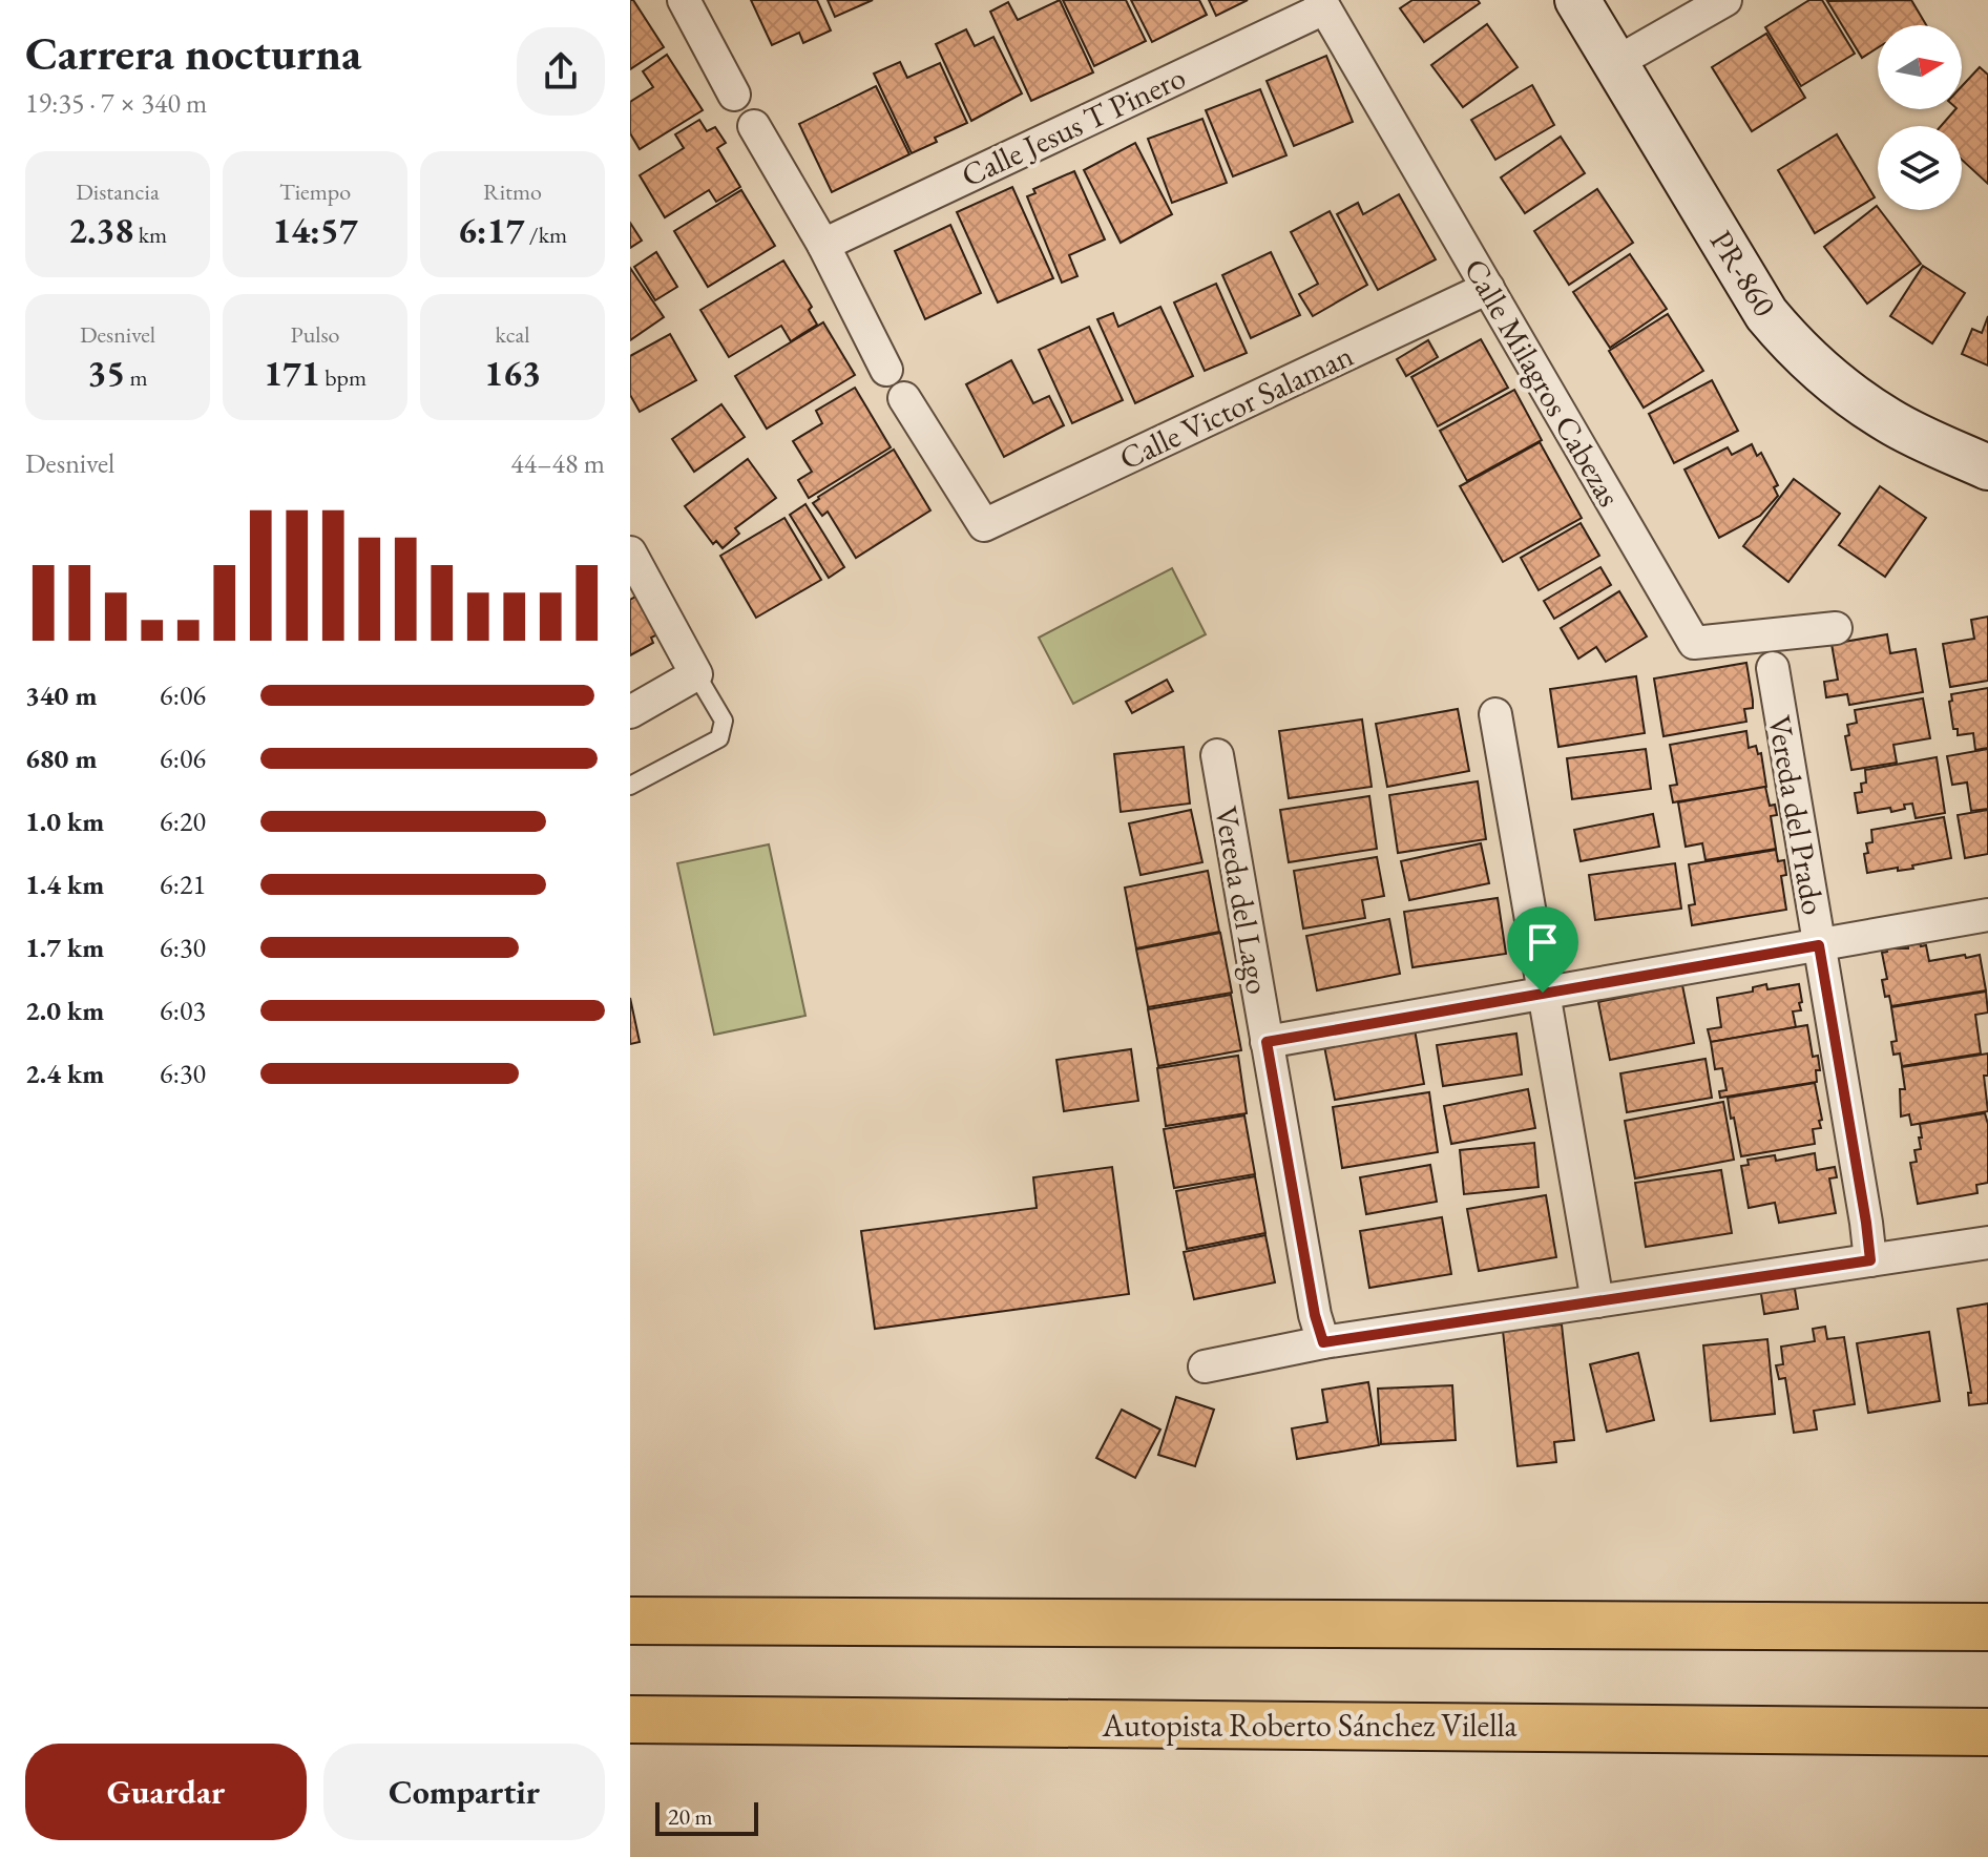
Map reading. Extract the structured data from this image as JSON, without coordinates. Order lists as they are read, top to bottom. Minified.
{"streets":{"highway":["Autopista Roberto Sánchez Vilella"],"street":["Calle Jesus T Pinero","PR-860","Calle Milagros Cabezas","Calle Victor Salaman","Vereda del Prado","Vereda del Lago"]},"crossings":[["Calle Jesus T Pinero","Calle Milagros Cabezas"],["Calle Milagros Cabezas","Calle Victor Salaman"]],"scale_bar":"20 m","north":"right","page":{"heading":["Carrera nocturna","19:35 · 7 × 340 m"],"stats":[["Distancia","2.38 km"],["Tiempo","14:57"],["Ritmo","6:17 /km"],["Desnivel","35 m"],["Pulso","171 bpm"],["kcal","163"]],"chart":["Desnivel","44–48 m"],"list":[{"name":"340 m","note":"6:06"},{"name":"680 m","note":"6:06"},{"name":"1.0 km","note":"6:20"},{"name":"1.4 km","note":"6:21"},{"name":"1.7 km","note":"6:30"},{"name":"2.0 km","note":"6:03"},{"name":"2.4 km","note":"6:30"}],"buttons":["Guardar","Compartir"],"scale":"20 m"}}
